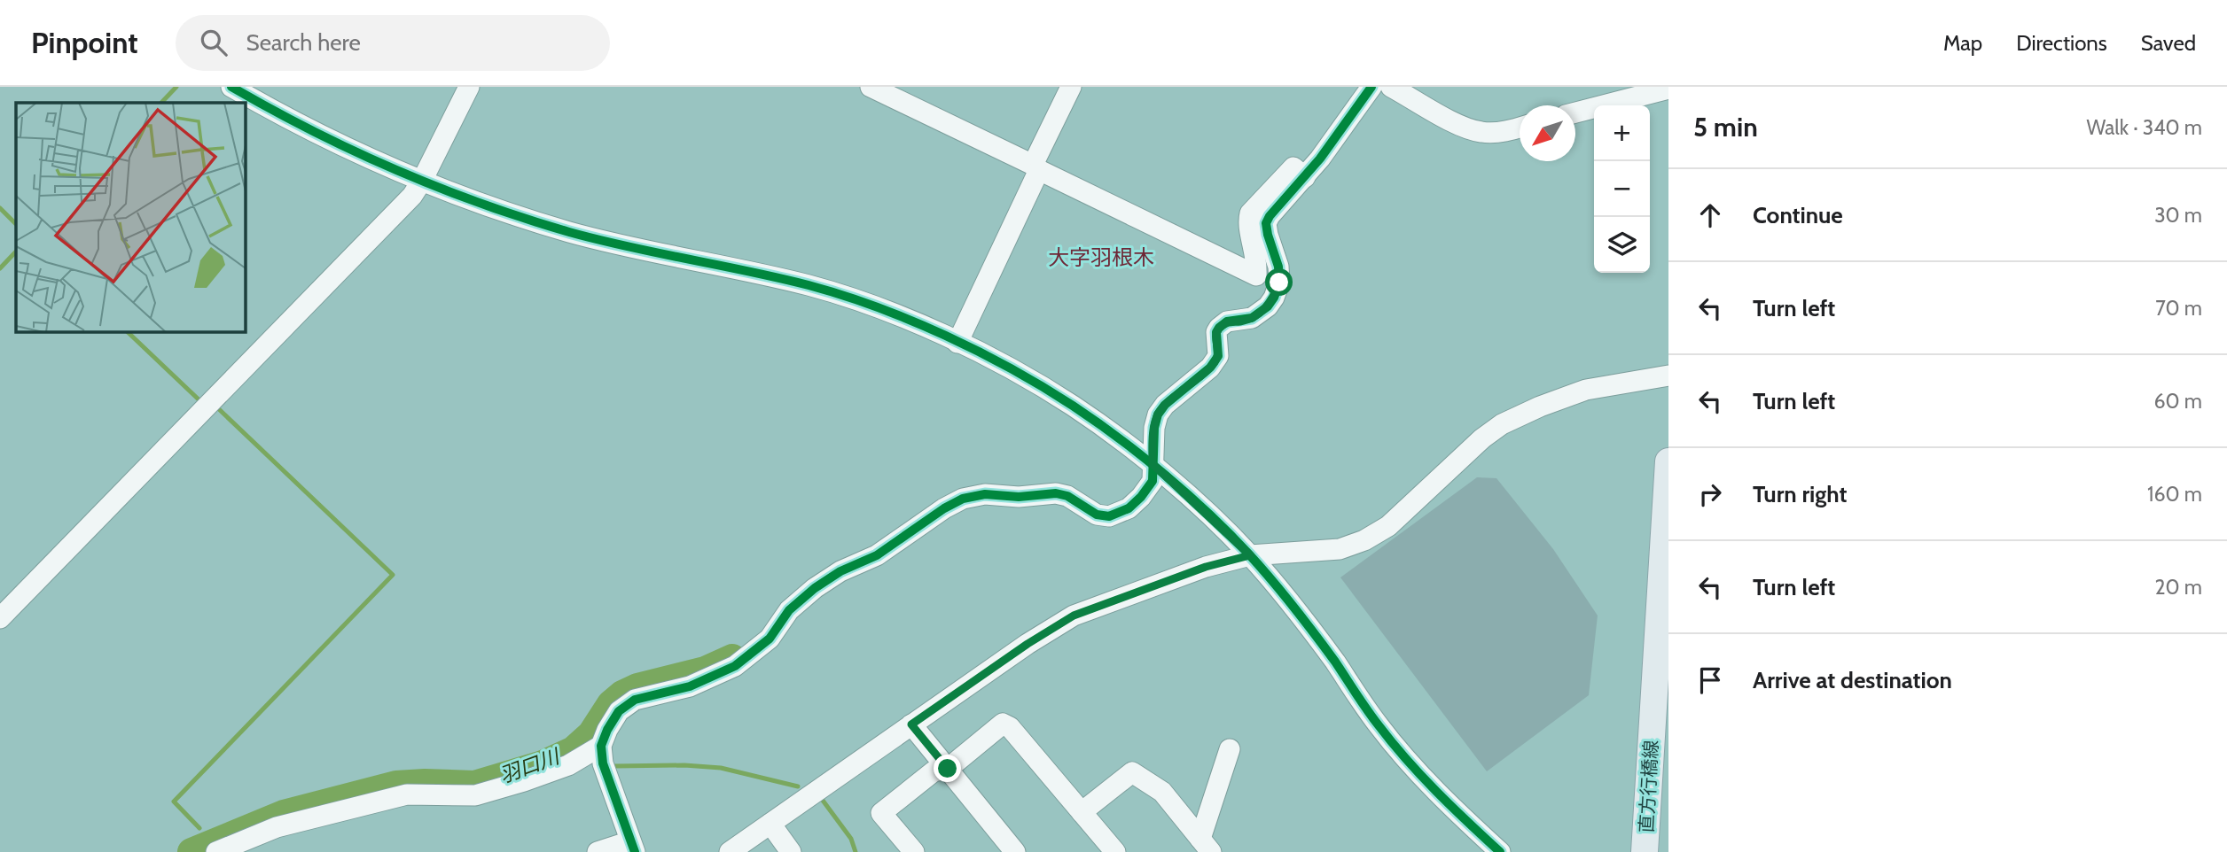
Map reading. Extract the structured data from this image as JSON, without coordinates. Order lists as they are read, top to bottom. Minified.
{"streets":{"main road":["直方行橋線"]},"districts":["大字羽根木"],"water":["羽口川"],"north":"bottom left","page":{"header":"Pinpoint","search":"Search here","nav":["Map","Directions","Saved"],"heading":["5 min","Walk · 340 m"],"map_buttons":["+","−"],"list":[["Continue","30 m"],["Turn left","70 m"],["Turn left","60 m"],["Turn right","160 m"],["Turn left","20 m"],"Arrive at destination"]}}
